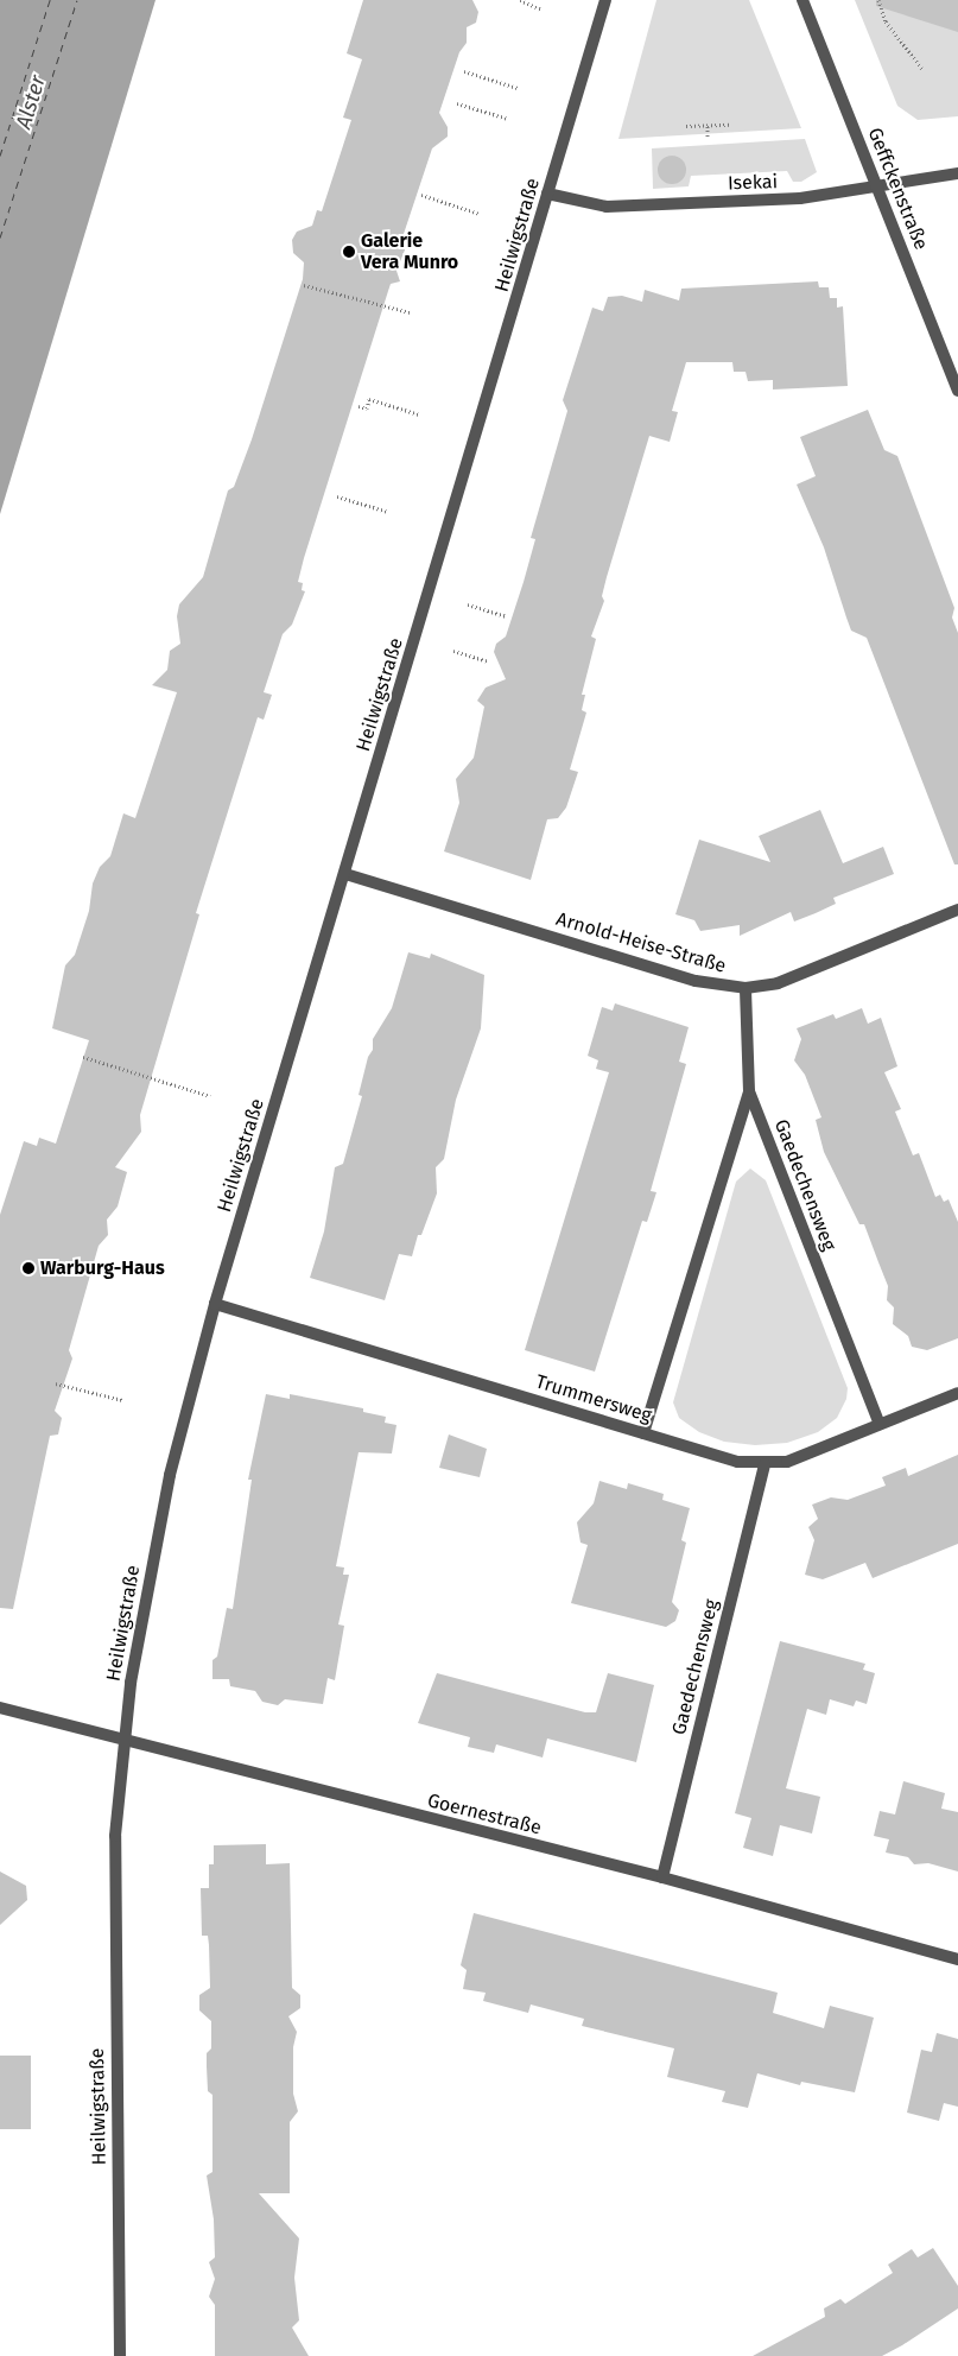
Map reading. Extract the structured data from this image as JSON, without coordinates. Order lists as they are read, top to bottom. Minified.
{"streets":{"street":["Isekai","Geffckenstraße","Heilwigstraße","Arnold-Heise-Straße","Gaedechensweg","Trummersweg","Goernestraße"]},"crossings":[["Isekai","Geffckenstraße"],["Isekai","Heilwigstraße"],["Heilwigstraße","Arnold-Heise-Straße"],["Heilwigstraße","Trummersweg"],["Heilwigstraße","Goernestraße"],["Arnold-Heise-Straße","Gaedechensweg"],["Gaedechensweg","Trummersweg"],["Gaedechensweg","Goernestraße"]],"water":["Alster"],"places":["Galerie Vera Munro","Warburg-Haus"]}
